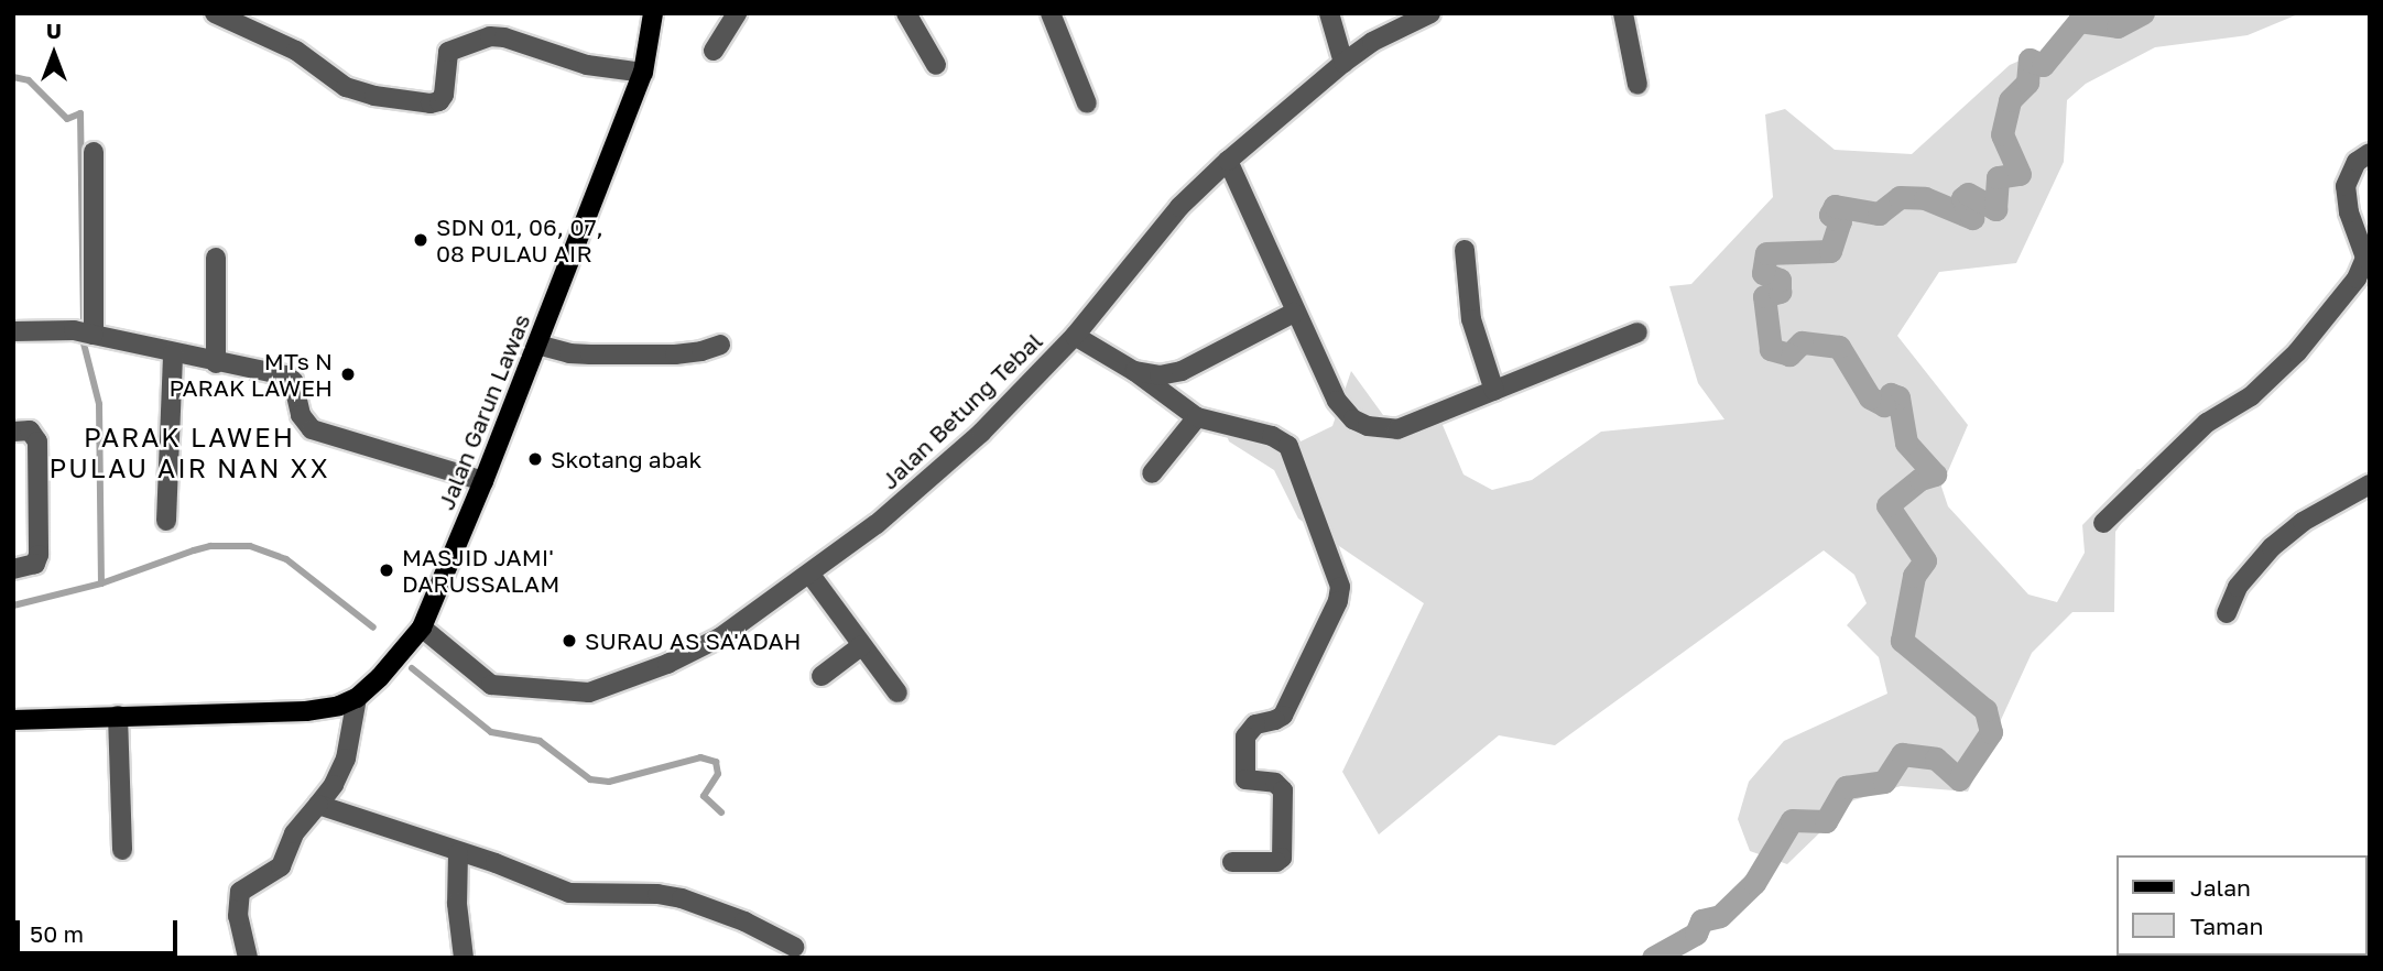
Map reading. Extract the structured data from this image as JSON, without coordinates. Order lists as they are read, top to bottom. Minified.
{"streets":{"main road":["Jalan Garun Lawas"],"street":["Jalan Betung Tebal"]},"crossings":[["Jalan Betung Tebal","Jalan Garun Lawas"]],"districts":["PARAK LAWEH PULAU AIR NAN XX"],"places":["SDN 01, 06, 07, 08 PULAU AIR","MTs N PARAK LAWEH","Skotang abak","MASJID JAMI' DARUSSALAM","SURAU AS SA'ADAH"],"legend":["Jalan","Taman"],"scale_bar":"50 m","north":"top"}
